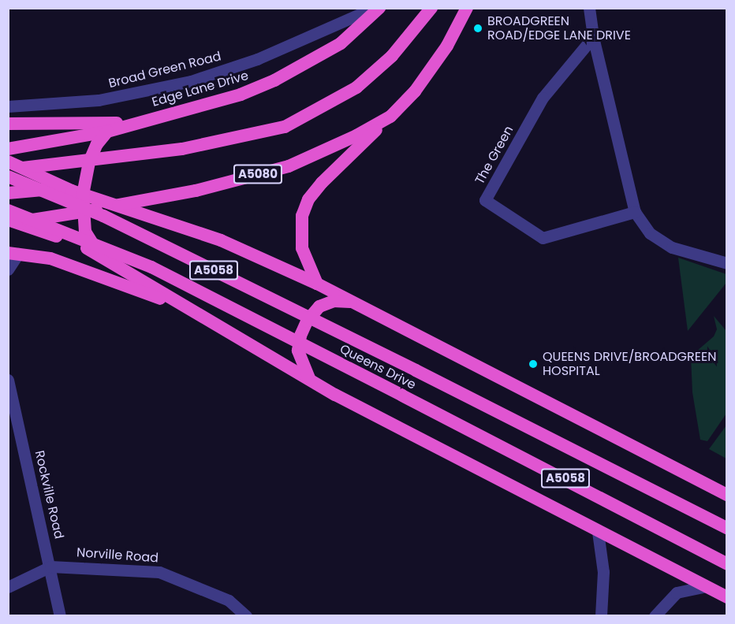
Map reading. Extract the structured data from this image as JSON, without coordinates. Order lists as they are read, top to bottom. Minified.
{"streets":{"highway":["Edge Lane Drive","A5080","A5058","Queens Drive"],"street":["Broad Green Road","The Green","Rockville Road","Norville Road"]},"crossings":[["Rockville Road","Norville Road"]],"places":["BROADGREEN ROAD/EDGE LANE DRIVE","QUEENS DRIVE/BROADGREEN HOSPITAL"]}
